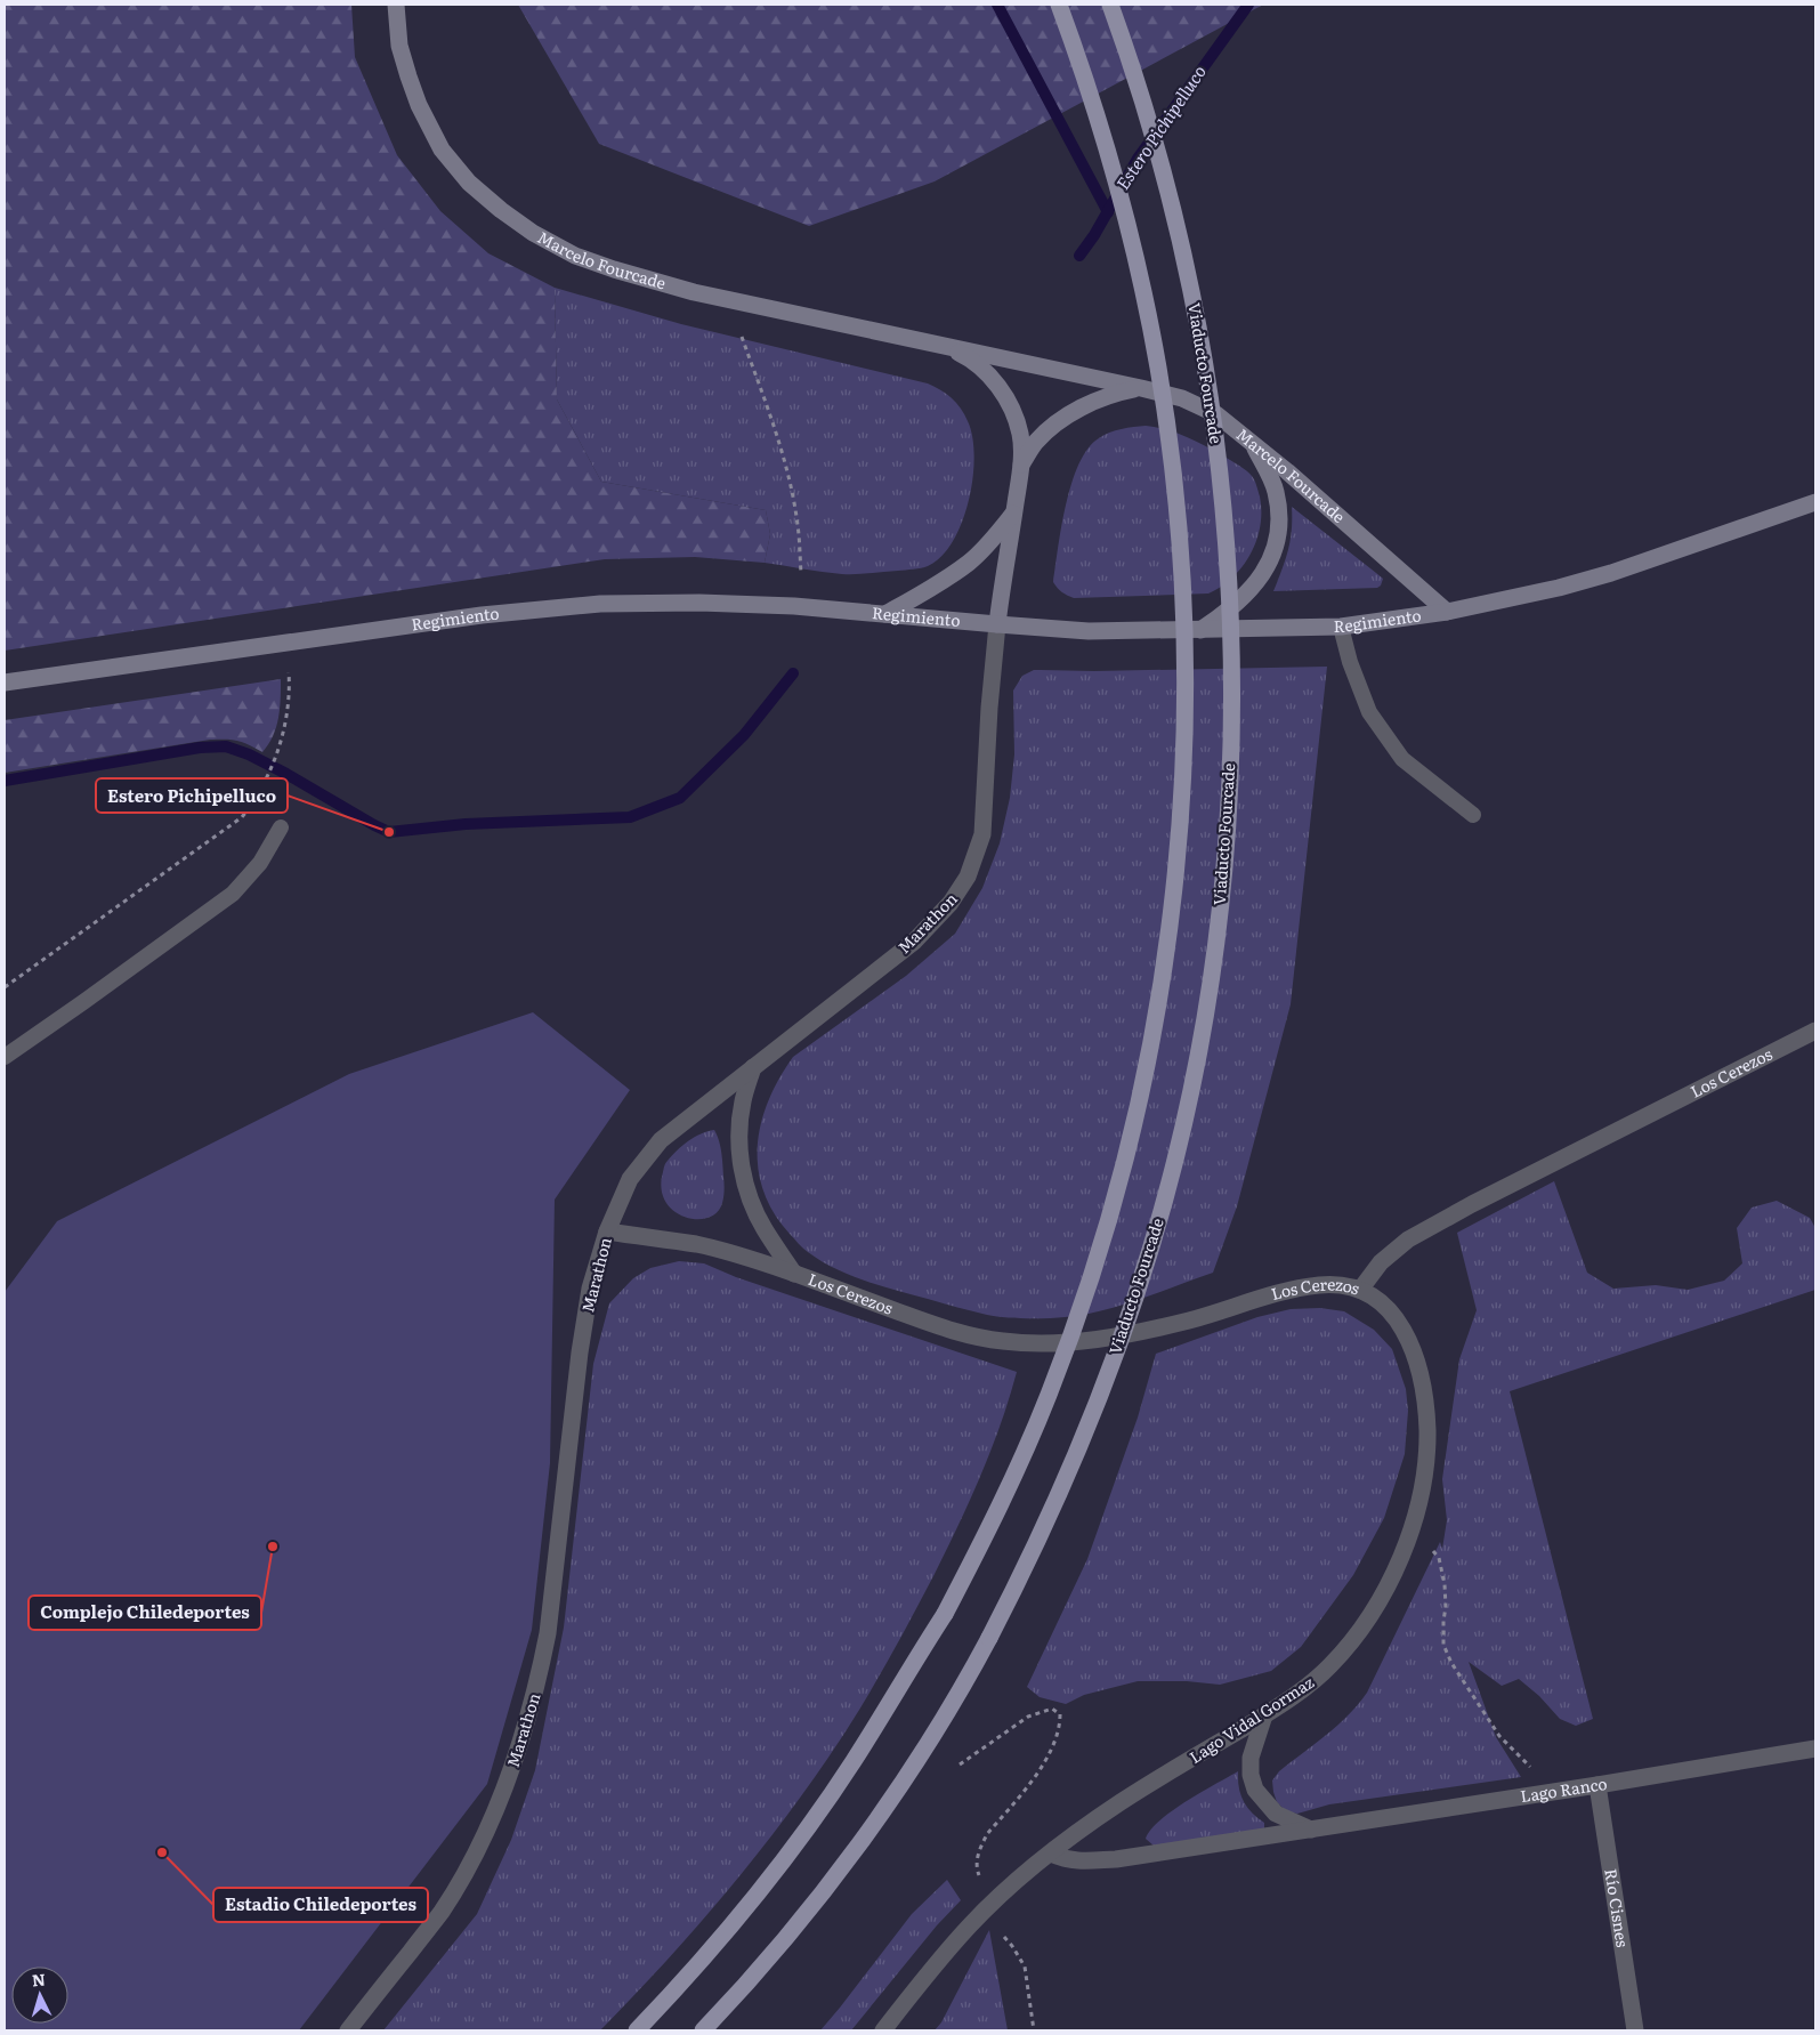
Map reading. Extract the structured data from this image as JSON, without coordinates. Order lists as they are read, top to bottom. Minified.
{"streets":{"main road":["Marcelo Fourcade","Viaducto Fourcade","Regimiento"],"street":["Marathon","Los Cerezos","Lago Vidal Gormaz","Lago Ranco","Río Cisnes"]},"crossings":[["Marcelo Fourcade","Regimiento"],["Marcelo Fourcade","Marathon"],["Regimiento","Marathon"],["Marathon","Los Cerezos"],["Los Cerezos","Lago Vidal Gormaz"],["Lago Vidal Gormaz","Lago Ranco"],["Lago Ranco","Río Cisnes"]],"water":["Estero Pichipelluco"],"places":["Estero Pichipelluco","Complejo Chiledeportes","Estadio Chiledeportes"],"north":"top"}
